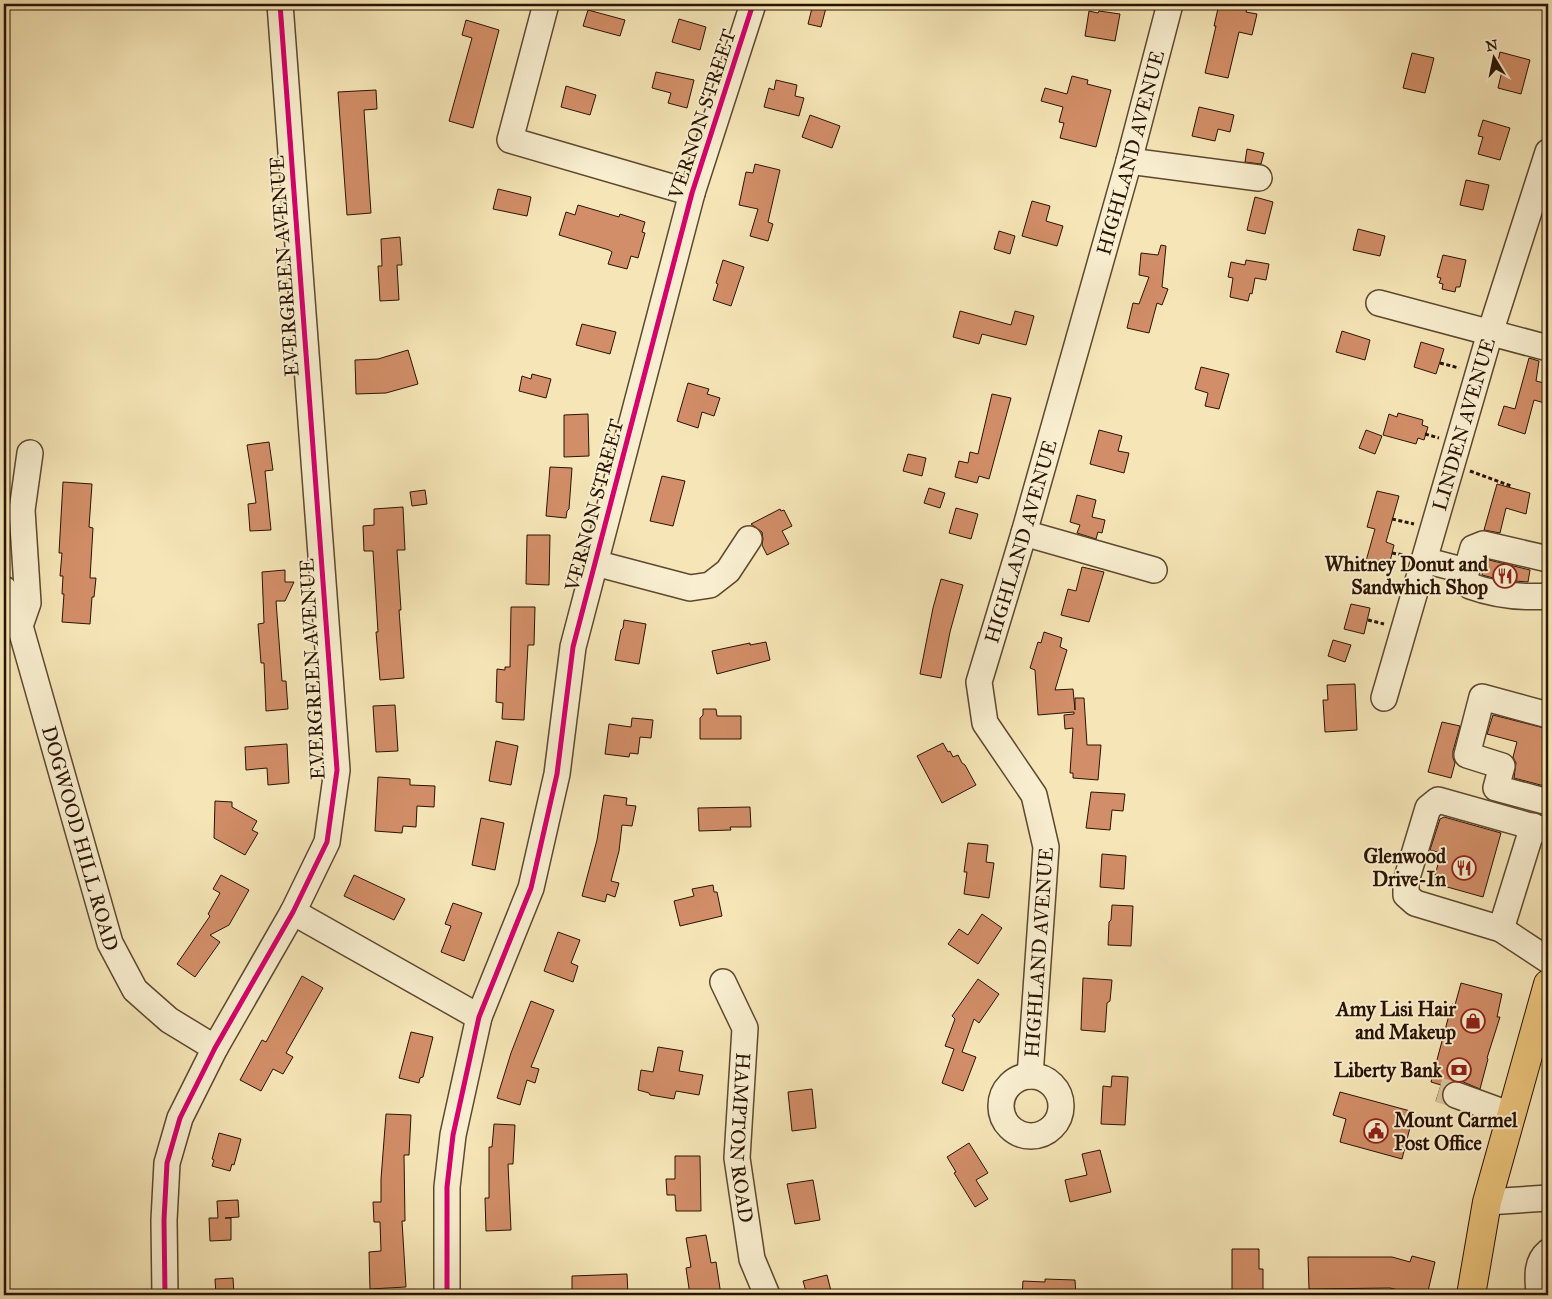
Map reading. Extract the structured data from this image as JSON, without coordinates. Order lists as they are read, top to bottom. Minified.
{"streets":{"street":["VERNON STREET","HIGHLAND AVENUE","EVERGREEN AVENUE","LINDEN AVENUE","DOGWOOD HILL ROAD","HAMPTON ROAD"]},"crossings":[["EVERGREEN AVENUE","DOGWOOD HILL ROAD"]],"places":{"restaurant":["Whitney Donut and Sandwhich Shop","Glenwood Drive-In"],"shop":["Amy Lisi Hair and Makeup"],"bank":["Liberty Bank"],"public building":["Mount Carmel Post Office"]},"north":"top"}
